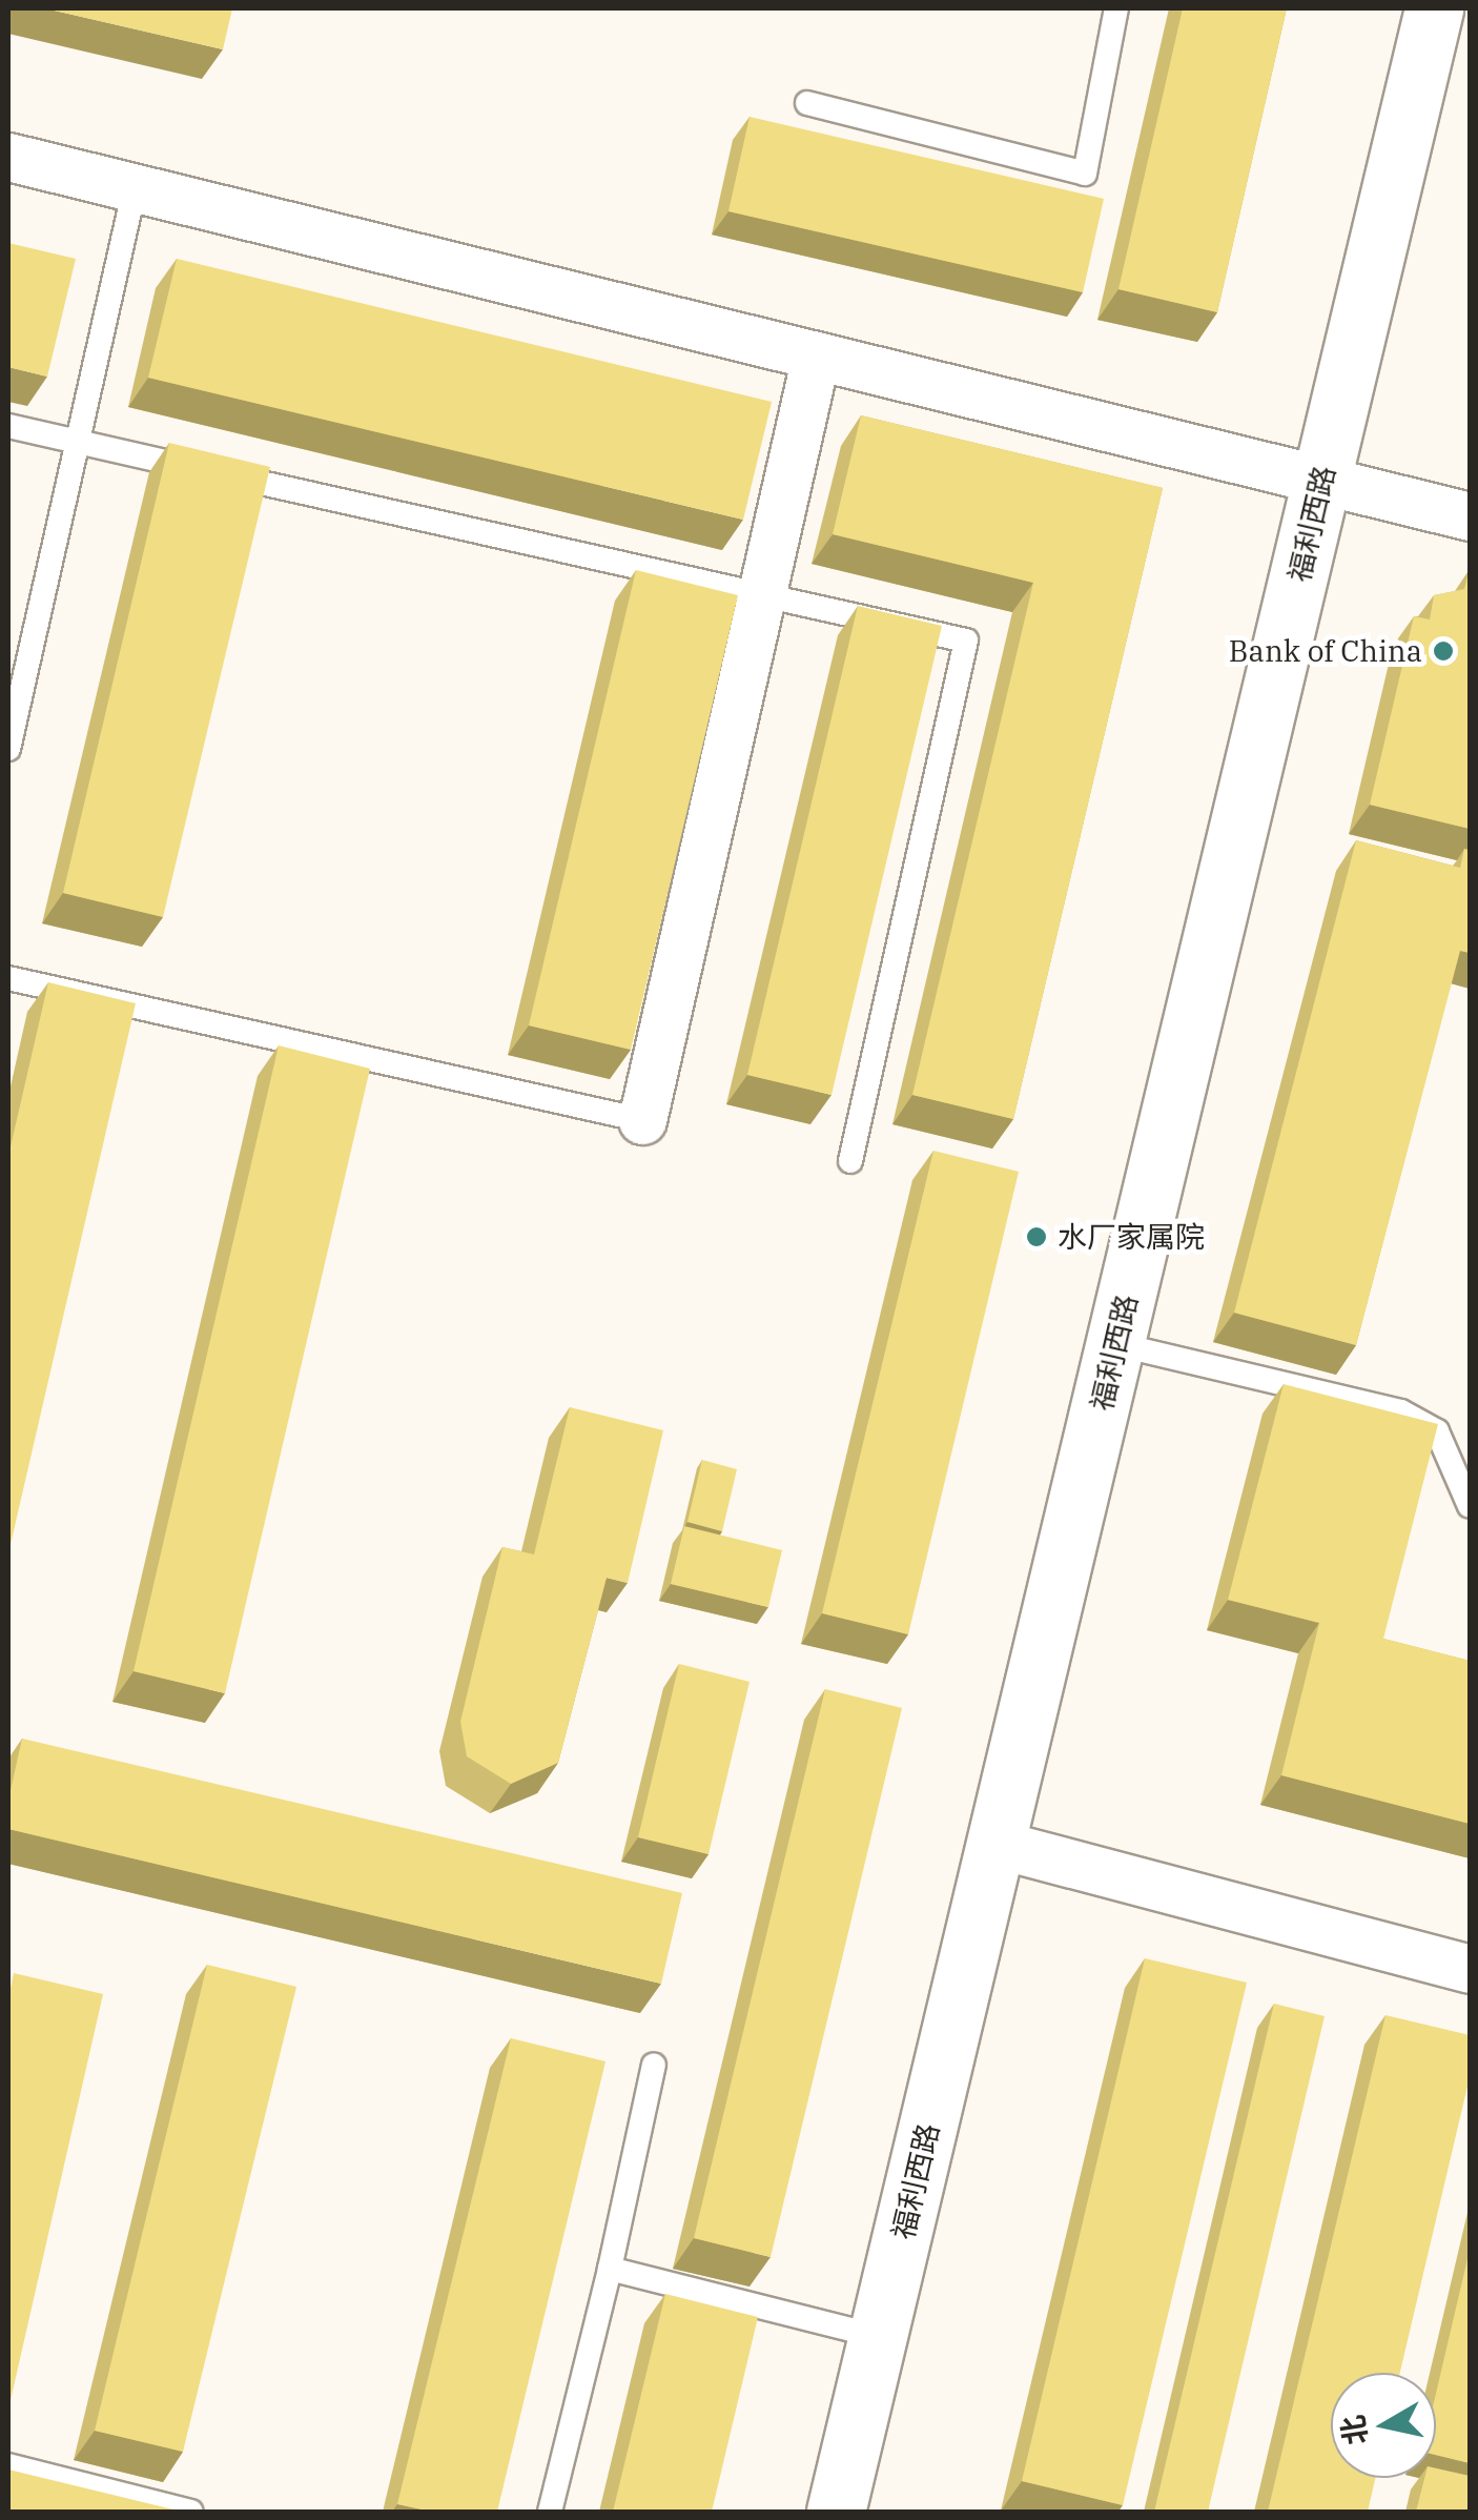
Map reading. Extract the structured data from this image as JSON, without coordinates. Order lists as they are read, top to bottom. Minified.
{"streets":{"main road":["福利西路"]},"places":["Bank of China","水厂家属院"],"north":"left"}
